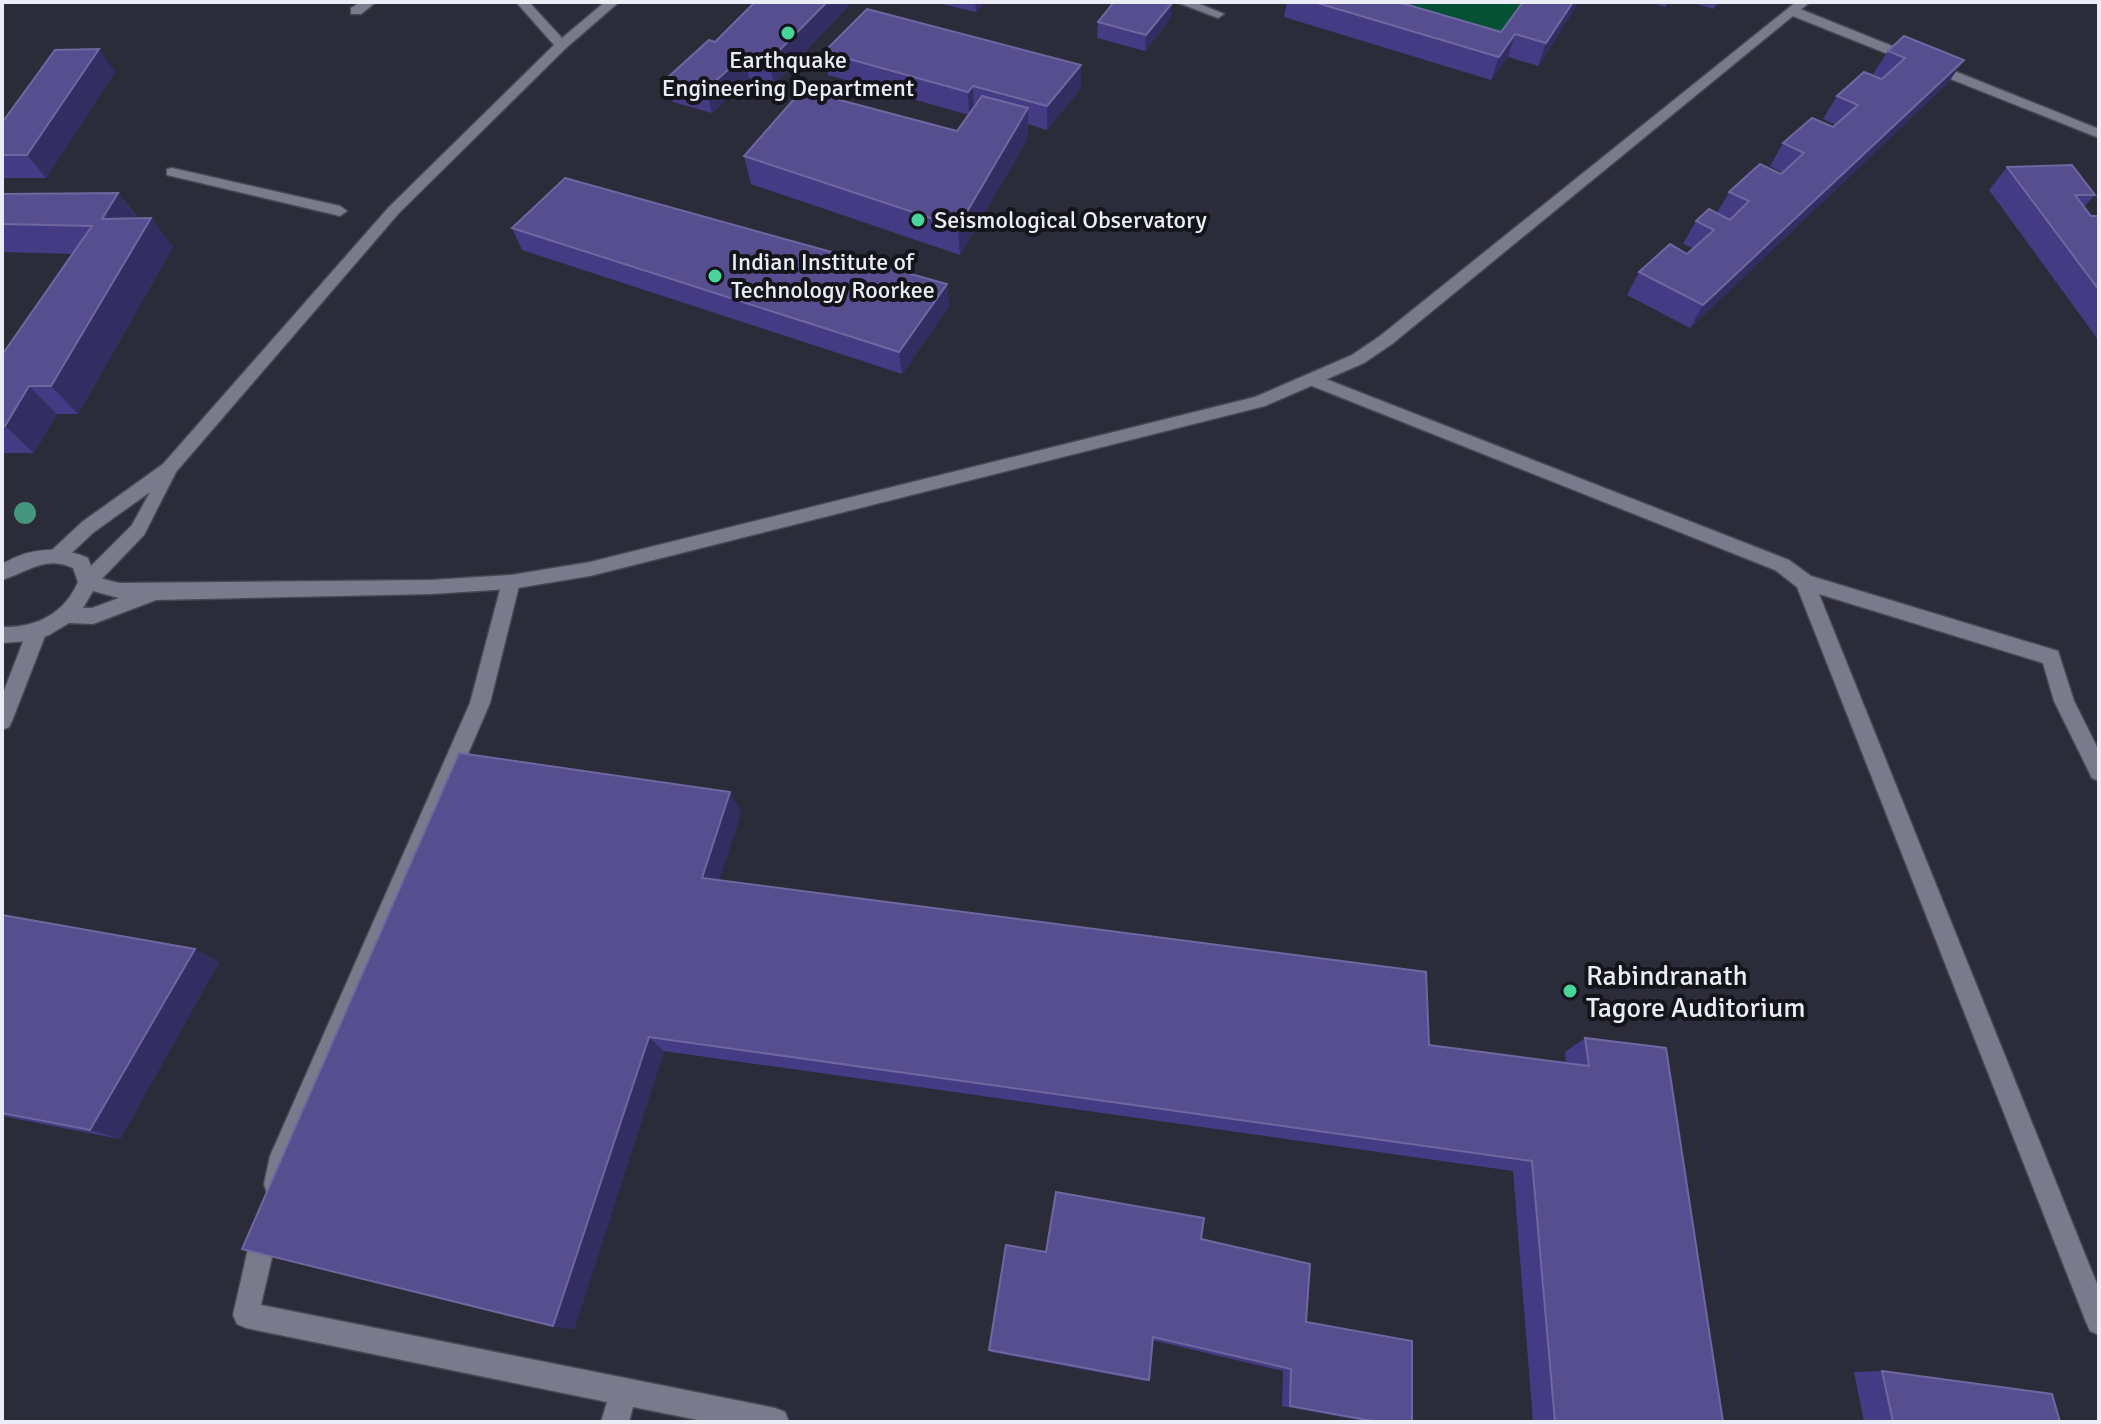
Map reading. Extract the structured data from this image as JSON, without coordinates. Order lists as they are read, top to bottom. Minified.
{"places":["Earthquake Engineering Department","Seismological Observatory","Indian Institute of Technology Roorkee","Rabindranath Tagore Auditorium"]}
